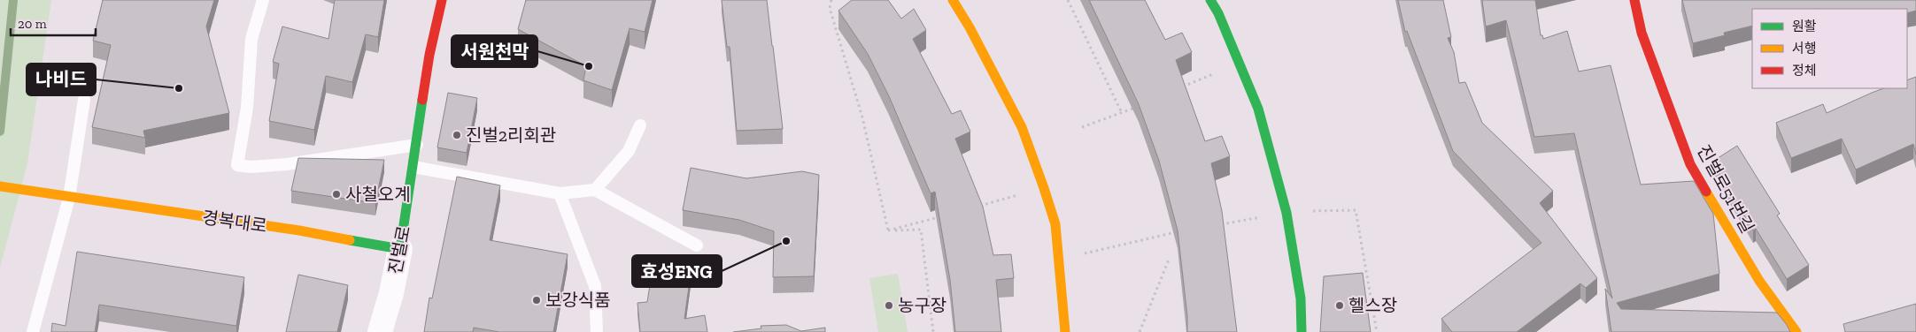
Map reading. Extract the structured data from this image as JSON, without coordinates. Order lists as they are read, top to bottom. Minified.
{"streets":{"street":["진벌로51번길","경복대로","진벌로"]},"crossings":[["경복대로","진벌로"]],"places":["서원천막","나비드","진벌2리회관","사철오계","효성ENG","보강식품","농구장","헬스장"],"legend":["원활","서행","정체"],"scale_bar":"20 m"}
